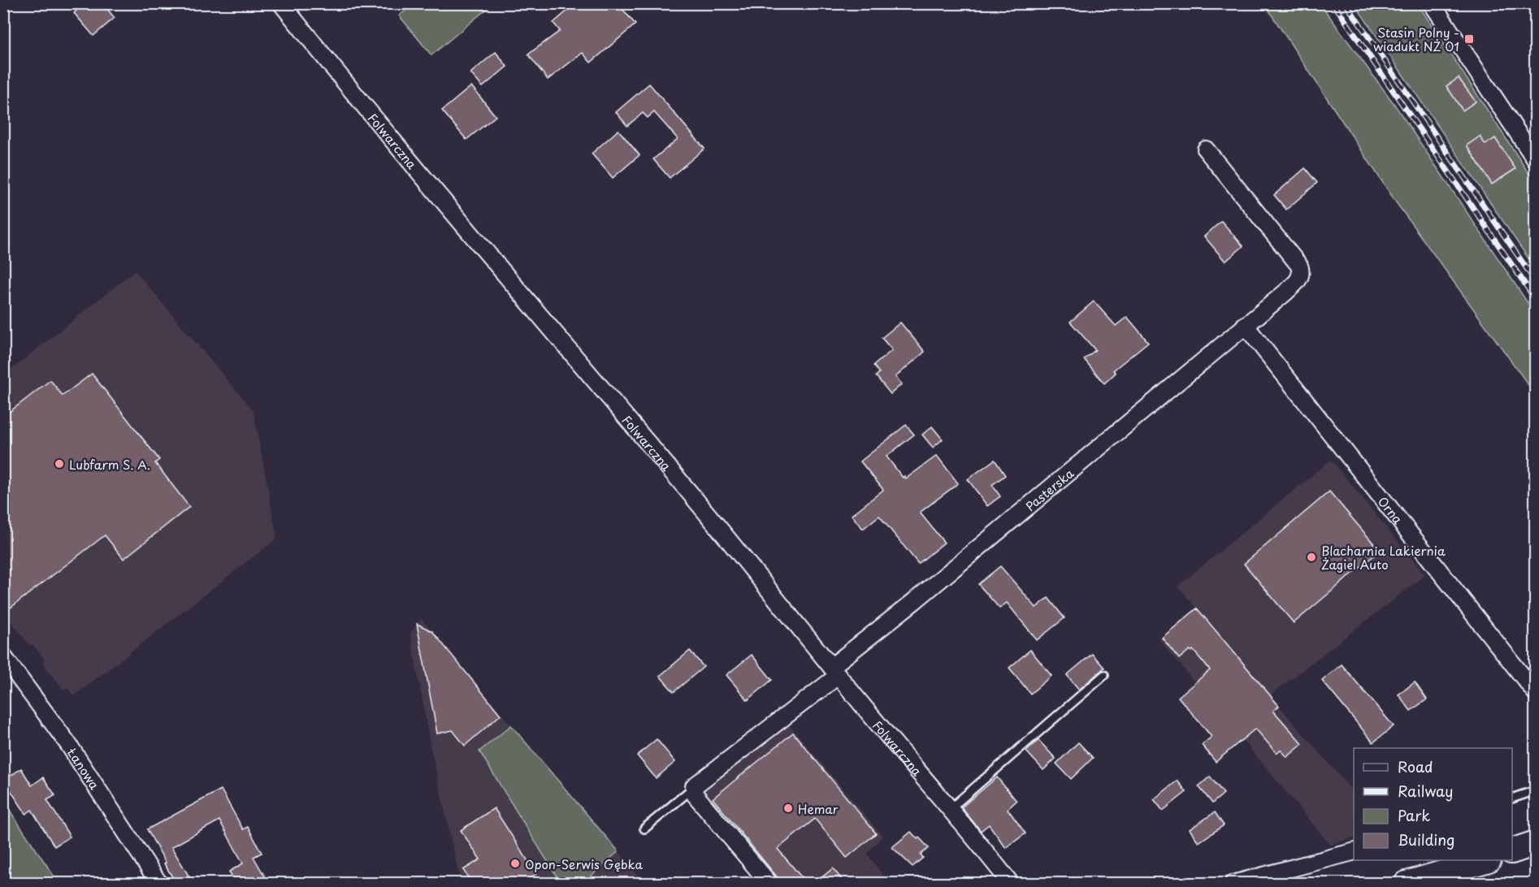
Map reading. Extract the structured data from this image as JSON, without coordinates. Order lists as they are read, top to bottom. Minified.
{"streets":{"street":["Folwarczna","Pasterska","Orna","Łanowa"]},"crossings":[["Folwarczna","Pasterska"],["Pasterska","Orna"]],"places":{"transit":["Stasin Polny - wiadukt NŻ 01"],"other":["Lubfarm S. A.","Blacharnia Lakiernia Żagiel Auto","Hemar","Opon-Serwis Gębka"]},"legend":["Road","Railway","Park","Building"]}
